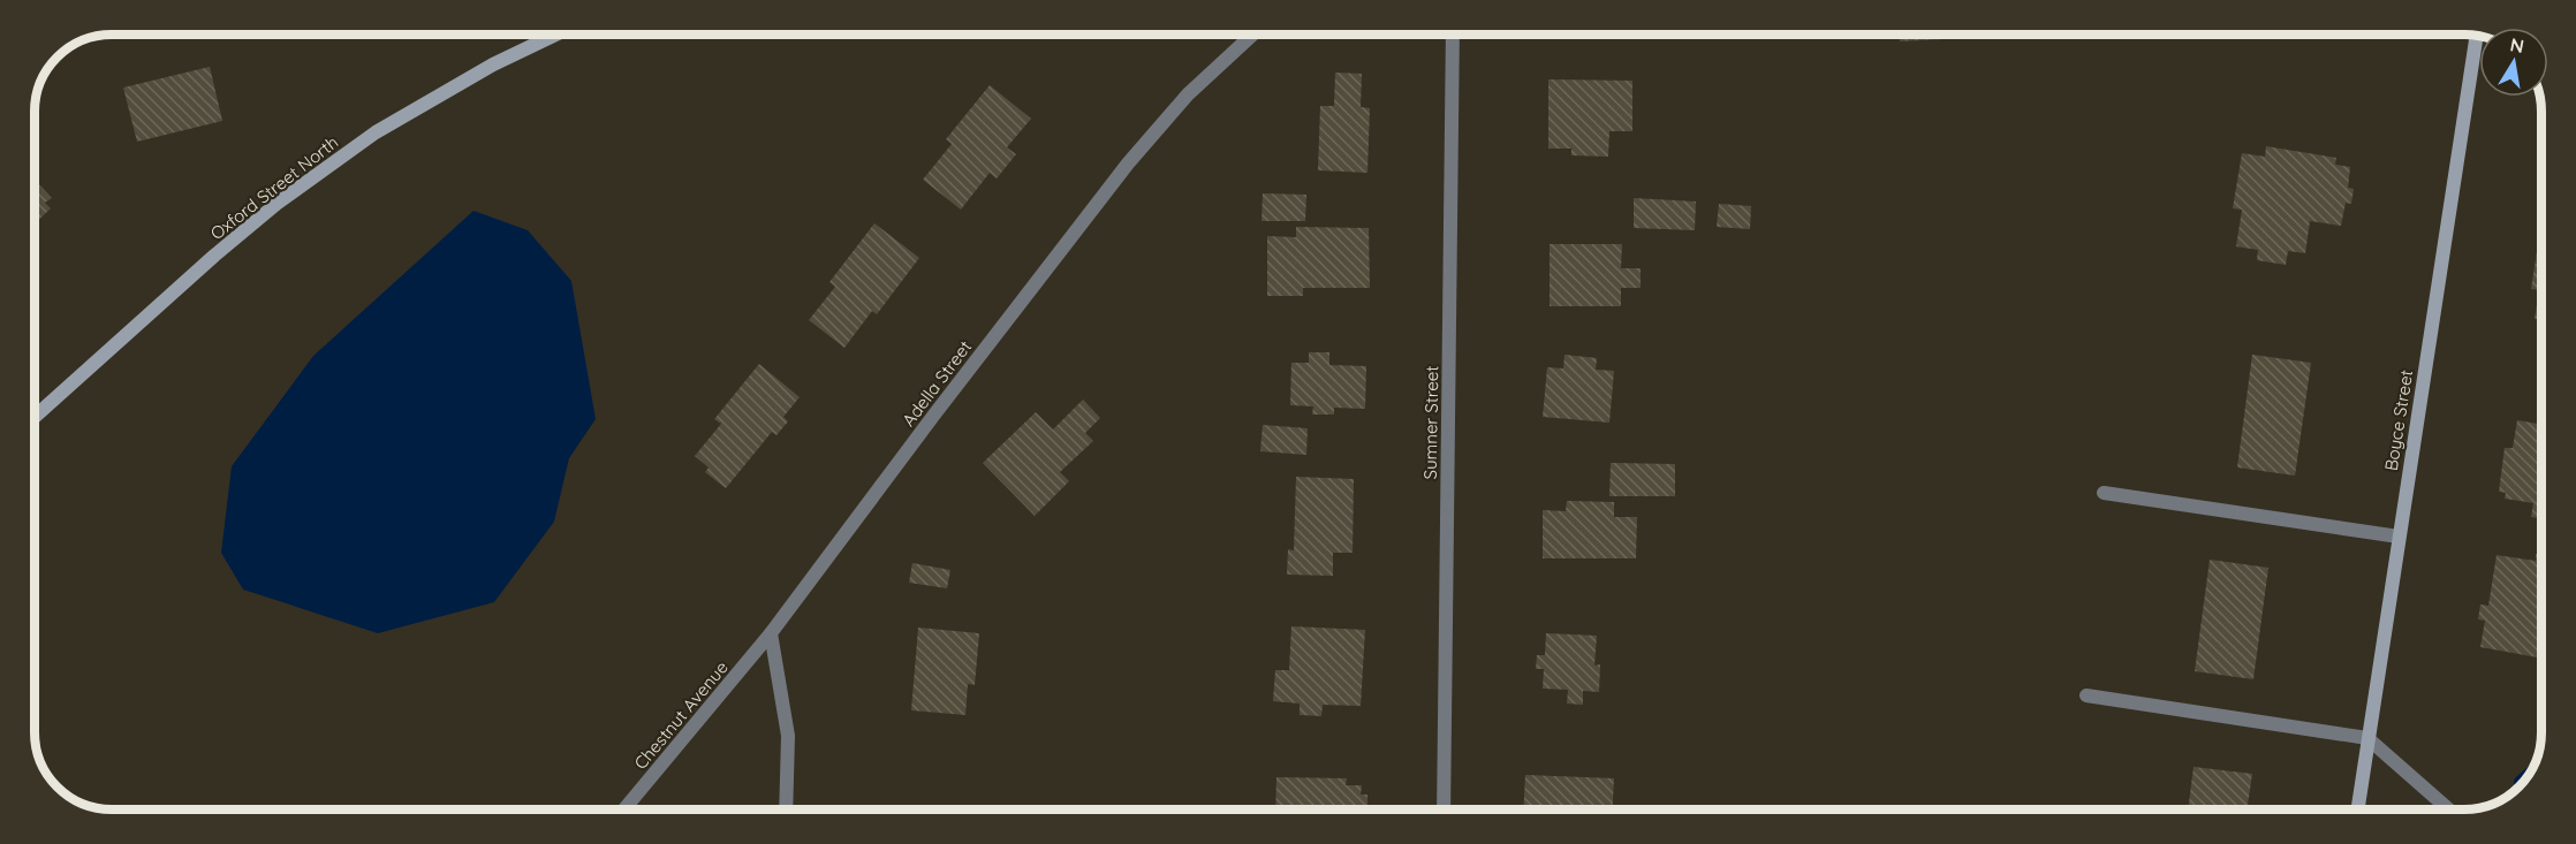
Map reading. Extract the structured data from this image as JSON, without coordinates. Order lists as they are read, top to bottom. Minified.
{"streets":{"street":["Oxford Street North","Adella Street","Boyce Street","Sumner Street","Chestnut Avenue"]},"crossings":[["Adella Street","Chestnut Avenue"]],"north":"top"}
